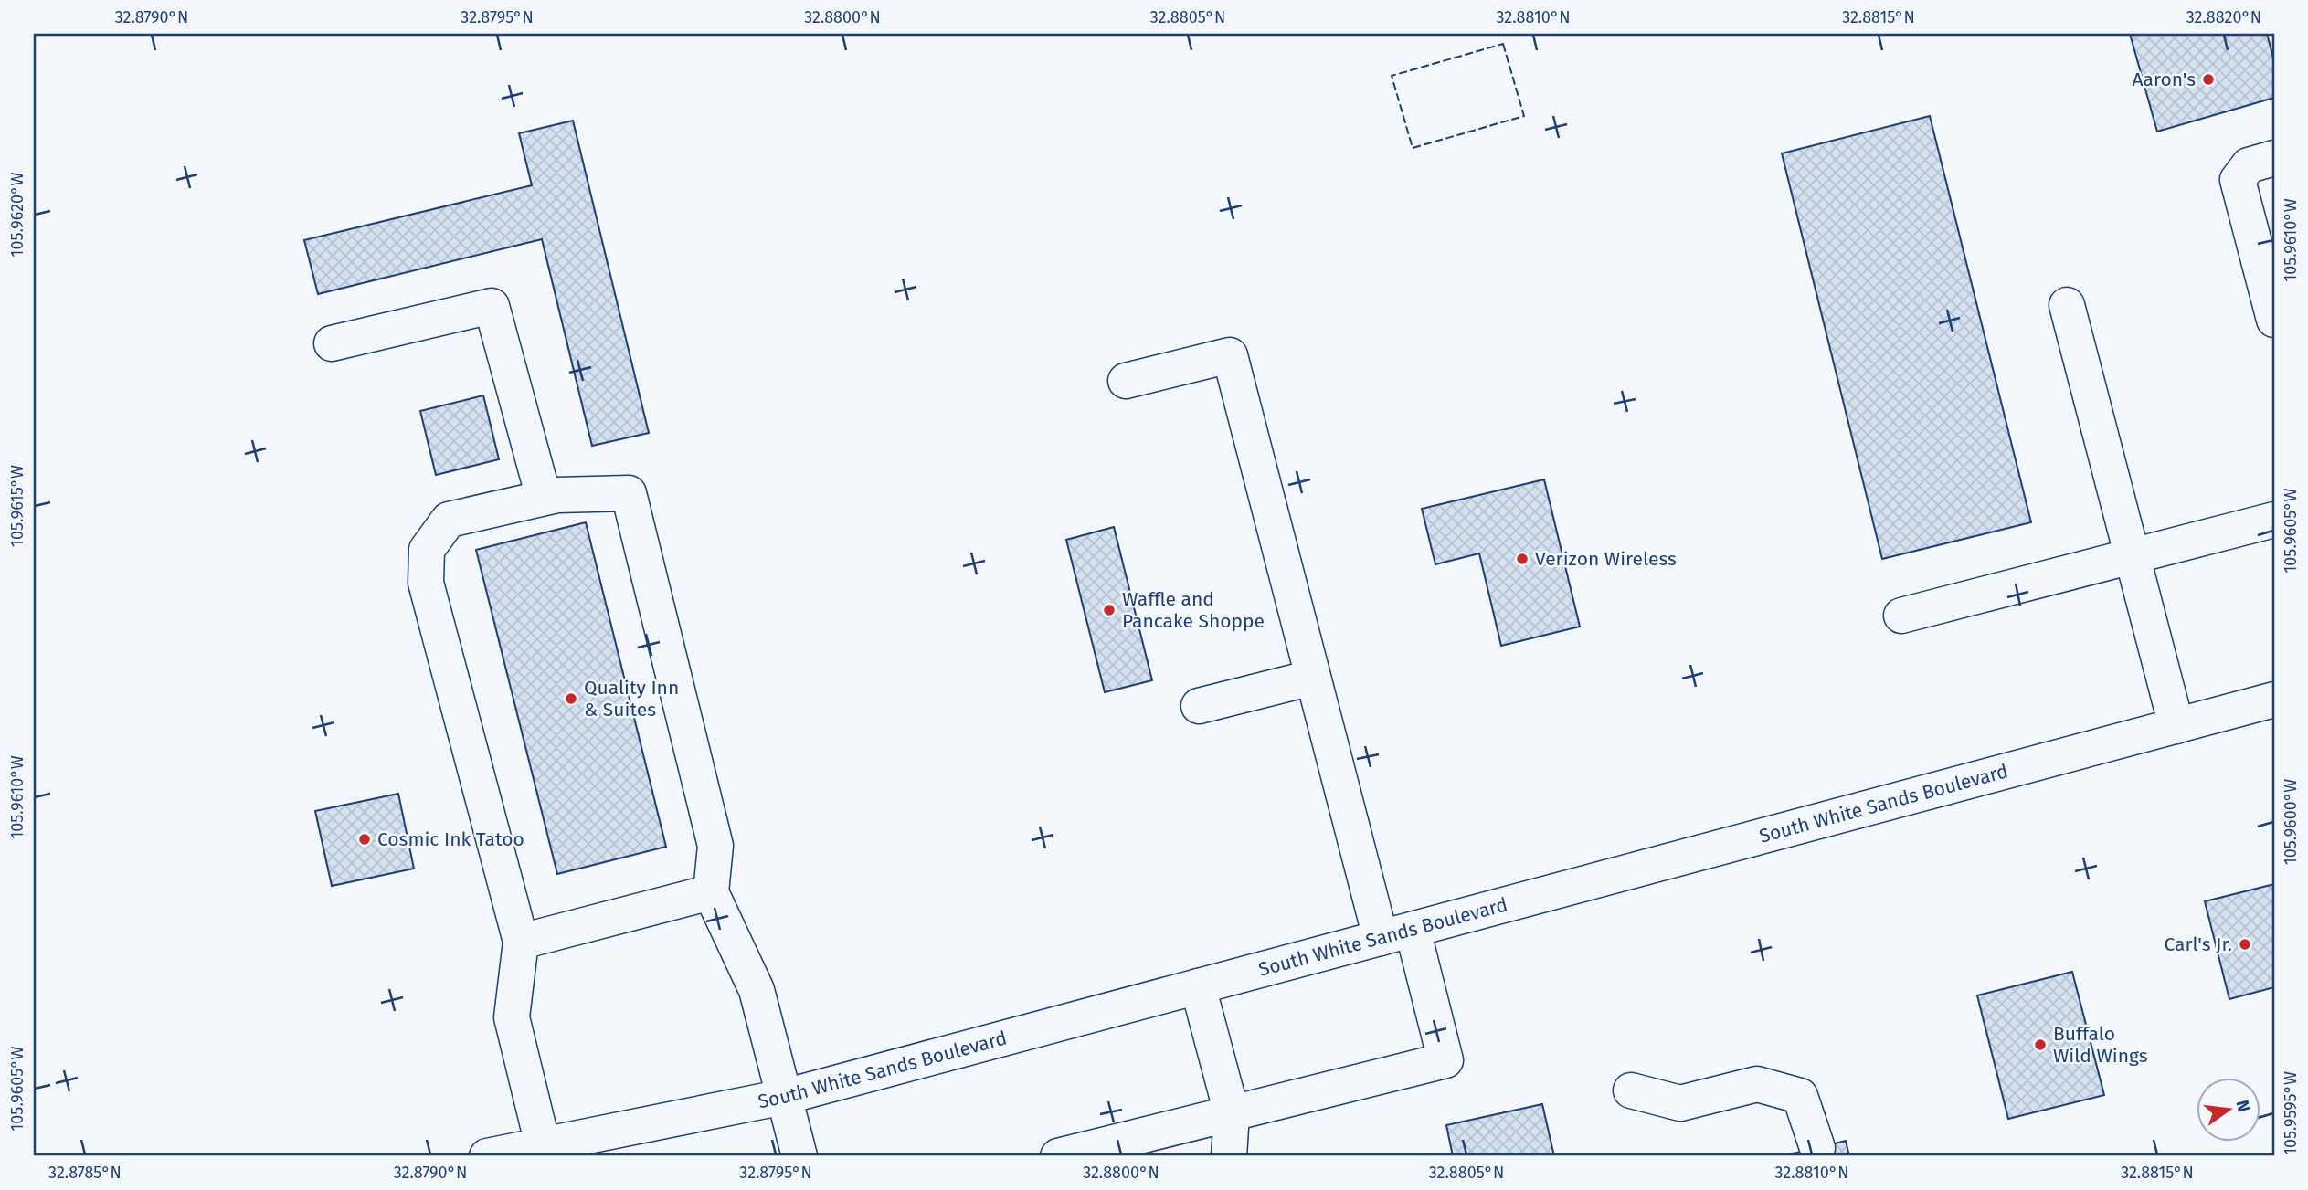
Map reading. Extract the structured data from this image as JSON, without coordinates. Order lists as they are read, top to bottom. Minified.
{"streets":{"main road":["South White Sands Boulevard"]},"places":["Aaron's","Verizon Wireless","Waffle and Pancake Shoppe","Quality Inn & Suites","Cosmic Ink Tatoo","Carl's Jr.","Buffalo Wild Wings"],"north":"right","coordinates":["32.8790°N","32.8795°N","32.8800°N","32.8805°N","32.8810°N","32.8815°N","32.8820°N","105.9620°W","105.9610°W","105.9615°W","105.9605°W","105.9600°W","105.9595°W","32.8785°N"]}
